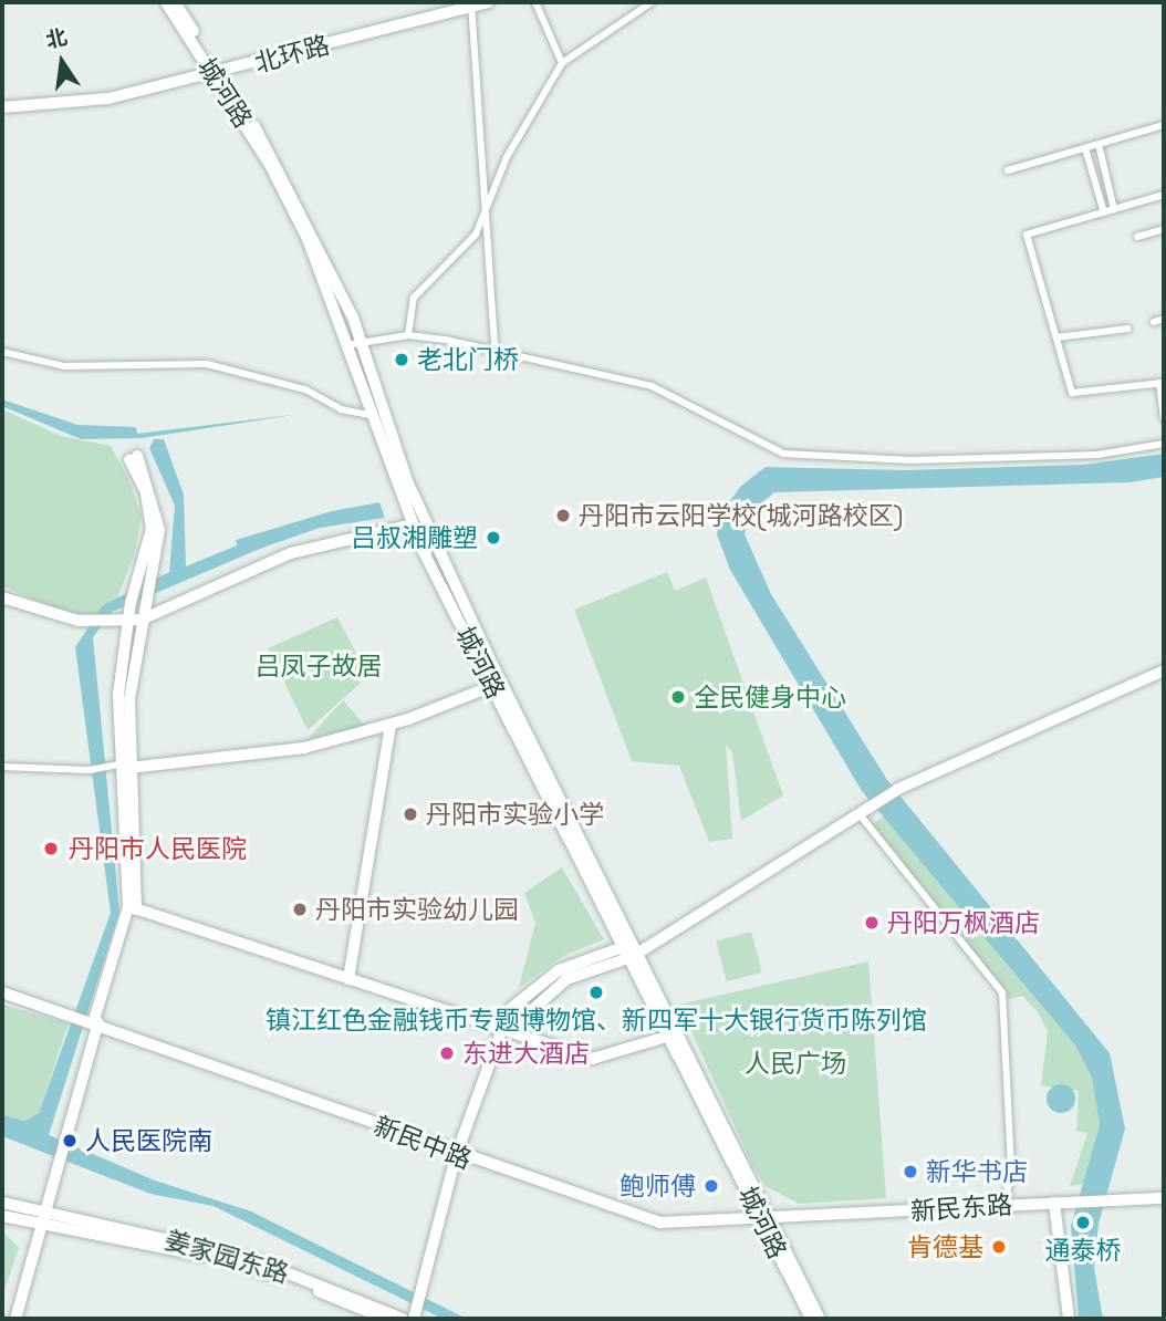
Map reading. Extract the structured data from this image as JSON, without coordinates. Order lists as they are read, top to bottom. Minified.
{"streets":{"street":["北环路","城河路","新民中路","新民东路","姜家园东路"]},"crossings":[["北环路","城河路"],["城河路","新民中路"],["城河路","新民东路"],["新民中路","新民东路"]],"parks":["吕凤子故居","人民广场"],"places":["老北门桥","丹阳市云阳学校(城河路校区)","吕叔湘雕塑","全民健身中心","丹阳市实验小学","丹阳市人民医院","丹阳市实验幼儿园","丹阳万枫酒店","镇江红色金融钱币专题博物馆、新四军十大银行货币陈列馆","东进大酒店","人民医院南","新华书店","鲍师傅","通泰桥","肯德基"],"north":"top"}
